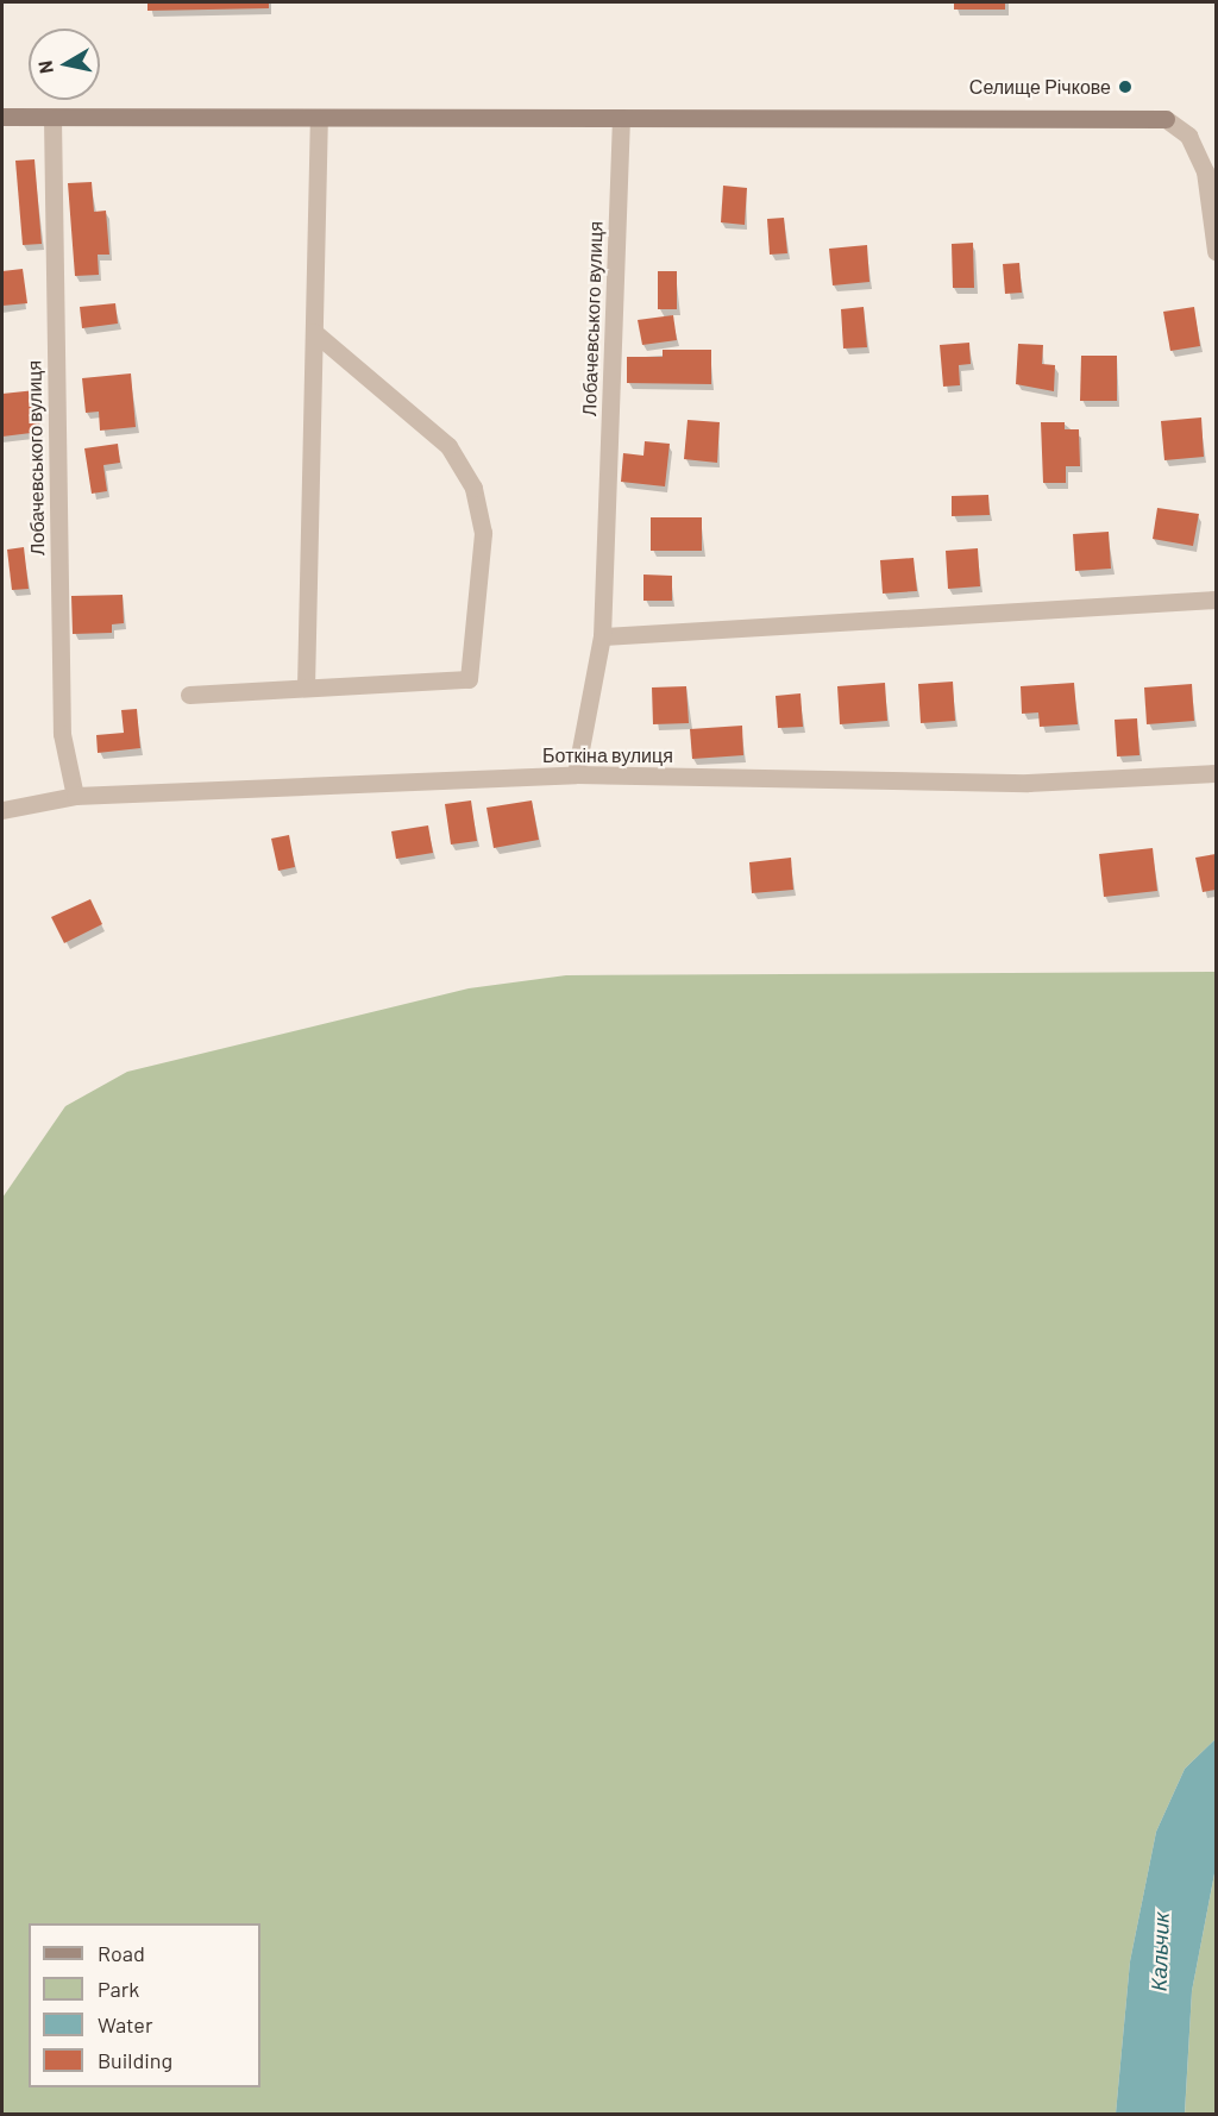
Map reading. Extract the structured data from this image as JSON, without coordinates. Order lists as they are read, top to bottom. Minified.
{"streets":{"street":["Лобачевського вулиця","Боткіна вулиця"]},"crossings":[["Лобачевського вулиця","Боткіна вулиця"]],"water":["Кальчик"],"places":["Селище Річкове"],"legend":["Road","Park","Water","Building"],"north":"left"}
